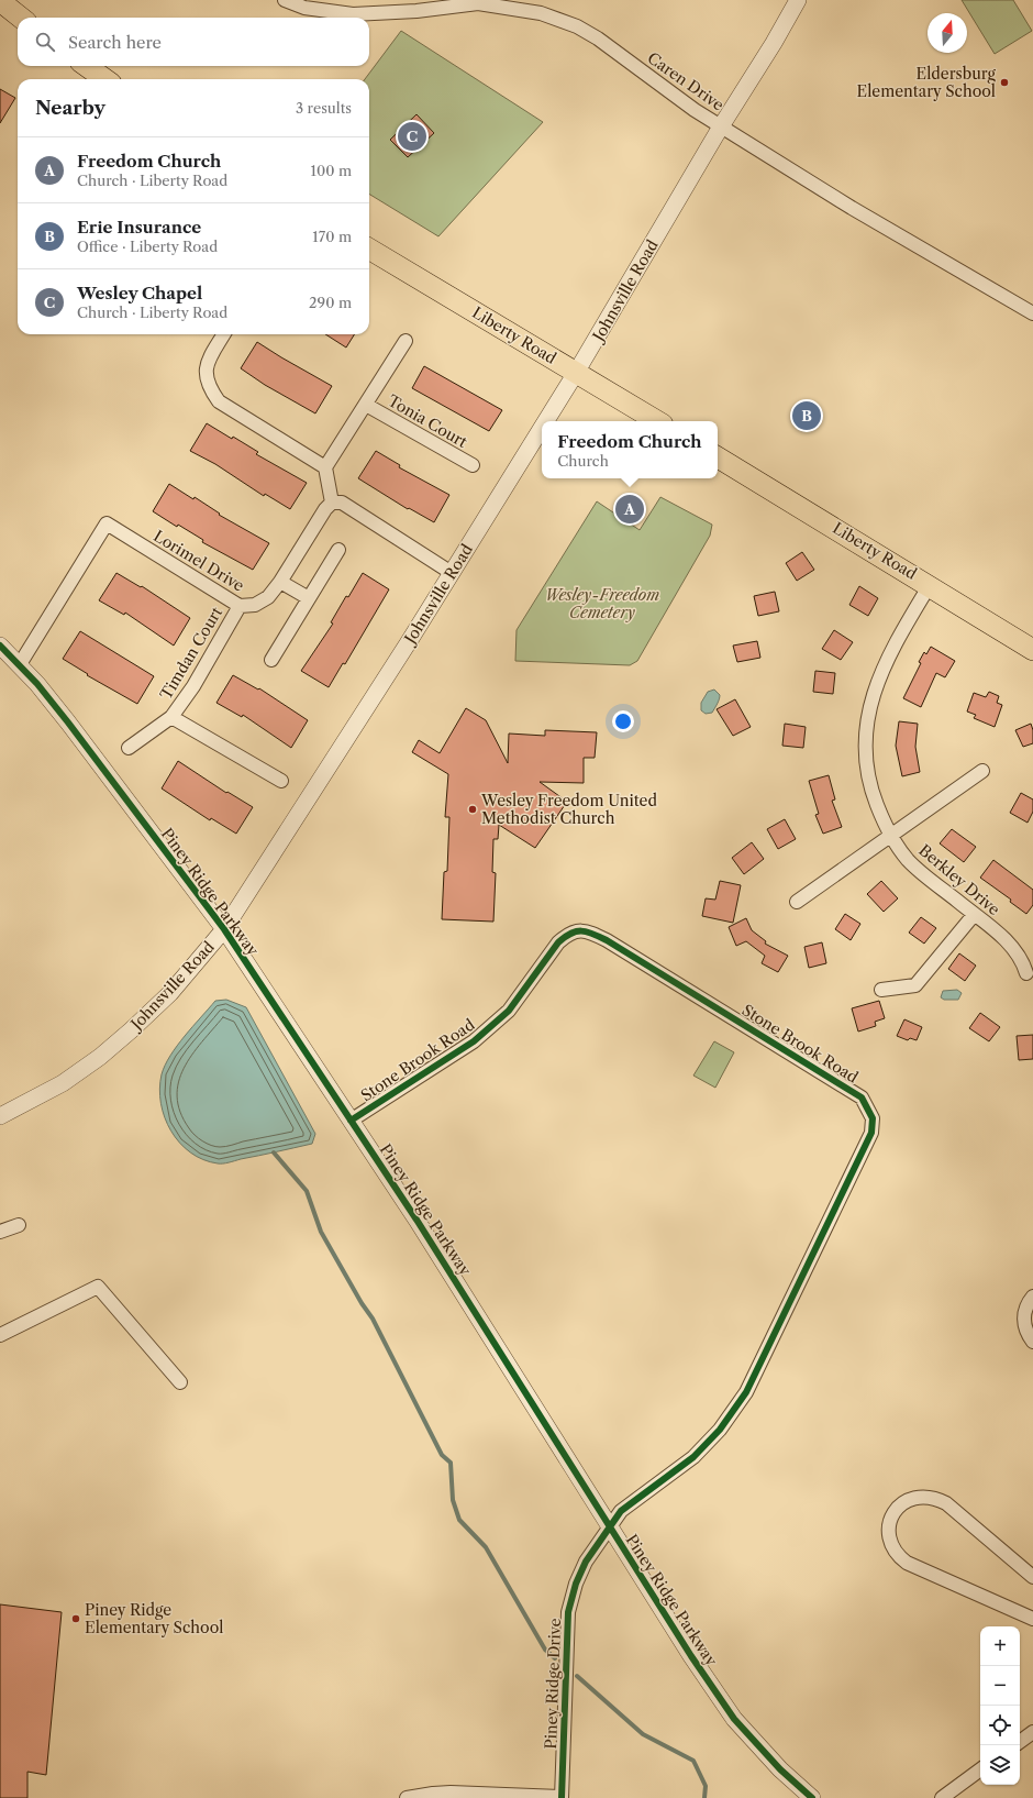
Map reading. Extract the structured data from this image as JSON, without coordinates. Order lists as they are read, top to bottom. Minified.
{"streets":{"main road":["Liberty Road"],"street":["Caren Drive","Johnsville Road","Tonia Court","Lorimel Drive","Timdan Court","Berkley Drive","Piney Ridge Parkway","Stone Brook Road","Piney Ridge Drive"]},"crossings":[["Caren Drive","Johnsville Road"],["Johnsville Road","Liberty Road"],["Johnsville Road","Piney Ridge Parkway"],["Liberty Road","Berkley Drive"],["Lorimel Drive","Timdan Court"],["Lorimel Drive","Piney Ridge Parkway"],["Piney Ridge Parkway","Stone Brook Road"],["Piney Ridge Parkway","Piney Ridge Drive"],["Stone Brook Road","Piney Ridge Drive"]],"parks":["Wesley-Freedom Cemetery"],"places":["Eldersburg Elementary School","Wesley Freedom United Methodist Church","Piney Ridge Elementary School"],"north":"top","page":{"search":"Search here","heading":["Nearby","3 results"],"pins":["C","B","A"],"list":[{"mark":"A","name":"Freedom Church","note":"Church · Liberty Road","value":"100 m"},{"mark":"B","name":"Erie Insurance","note":"Office · Liberty Road","value":"170 m"},{"mark":"C","name":"Wesley Chapel","note":"Church · Liberty Road","value":"290 m"}],"popup":["Freedom Church","Church"],"map_buttons":["+","−"]}}
